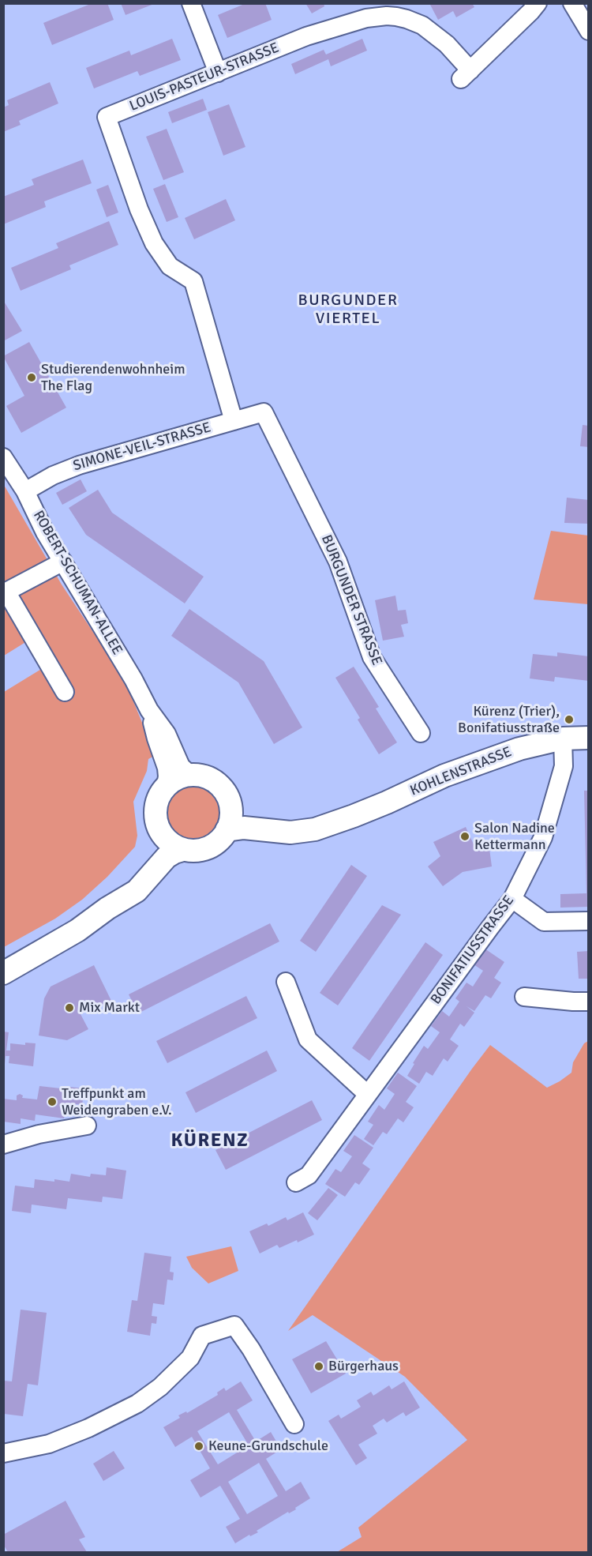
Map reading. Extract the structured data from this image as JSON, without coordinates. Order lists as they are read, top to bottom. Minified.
{"streets":{"main road":["KOHLENSTRASSE"],"street":["LOUIS-PASTEUR-STRASSE","SIMONE-VEIL-STRASSE","ROBERT-SCHUMAN-ALLEE","BURGUNDER STRASSE","BONIFATIUSSTRASSE"]},"crossings":[["LOUIS-PASTEUR-STRASSE","SIMONE-VEIL-STRASSE"],["SIMONE-VEIL-STRASSE","ROBERT-SCHUMAN-ALLEE"],["SIMONE-VEIL-STRASSE","BURGUNDER STRASSE"],["ROBERT-SCHUMAN-ALLEE","KOHLENSTRASSE"],["KOHLENSTRASSE","BONIFATIUSSTRASSE"]],"districts":["BURGUNDER VIERTEL","KÜRENZ"],"places":["Studierendenwohnheim The Flag","Kürenz (Trier), Bonifatiusstraße","Salon Nadine Kettermann","Mix Markt","Treffpunkt am Weidengraben e.V.","Bürgerhaus","Keune-Grundschule"]}
